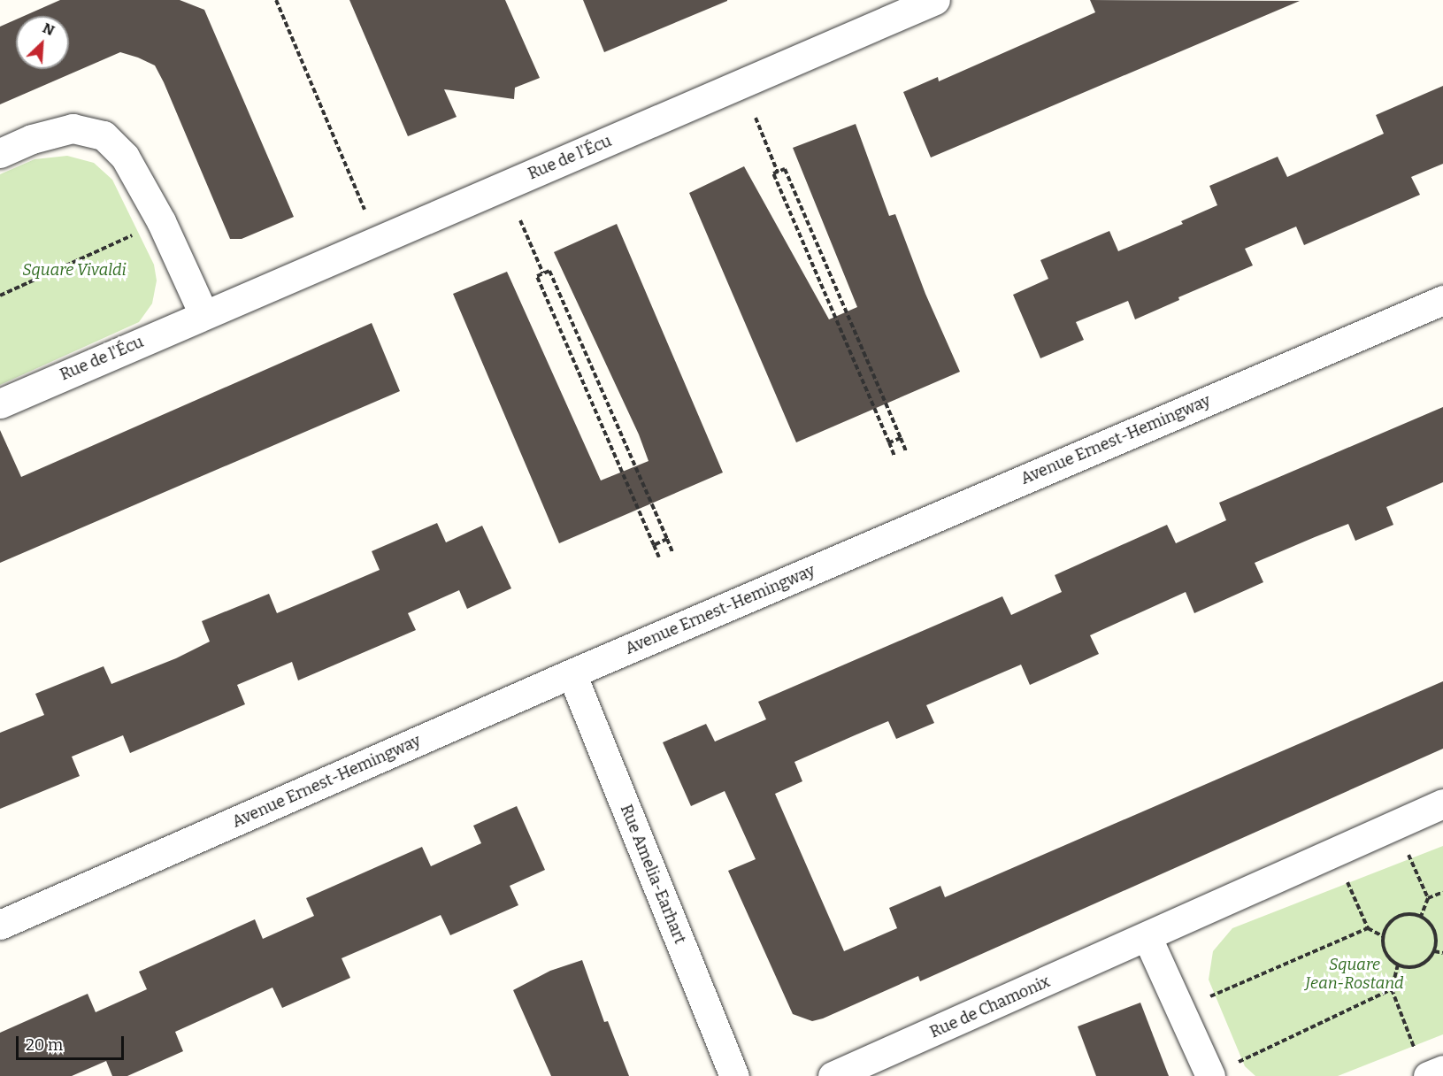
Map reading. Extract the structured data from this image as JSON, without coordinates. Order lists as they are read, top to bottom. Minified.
{"streets":{"street":["Rue de l'Écu","Avenue Ernest-Hemingway","Rue Amelia-Earhart","Rue de Chamonix"]},"crossings":[["Avenue Ernest-Hemingway","Rue Amelia-Earhart"]],"parks":["Square Vivaldi","Square Jean-Rostand"],"scale_bar":"20 m","north":"top right"}
